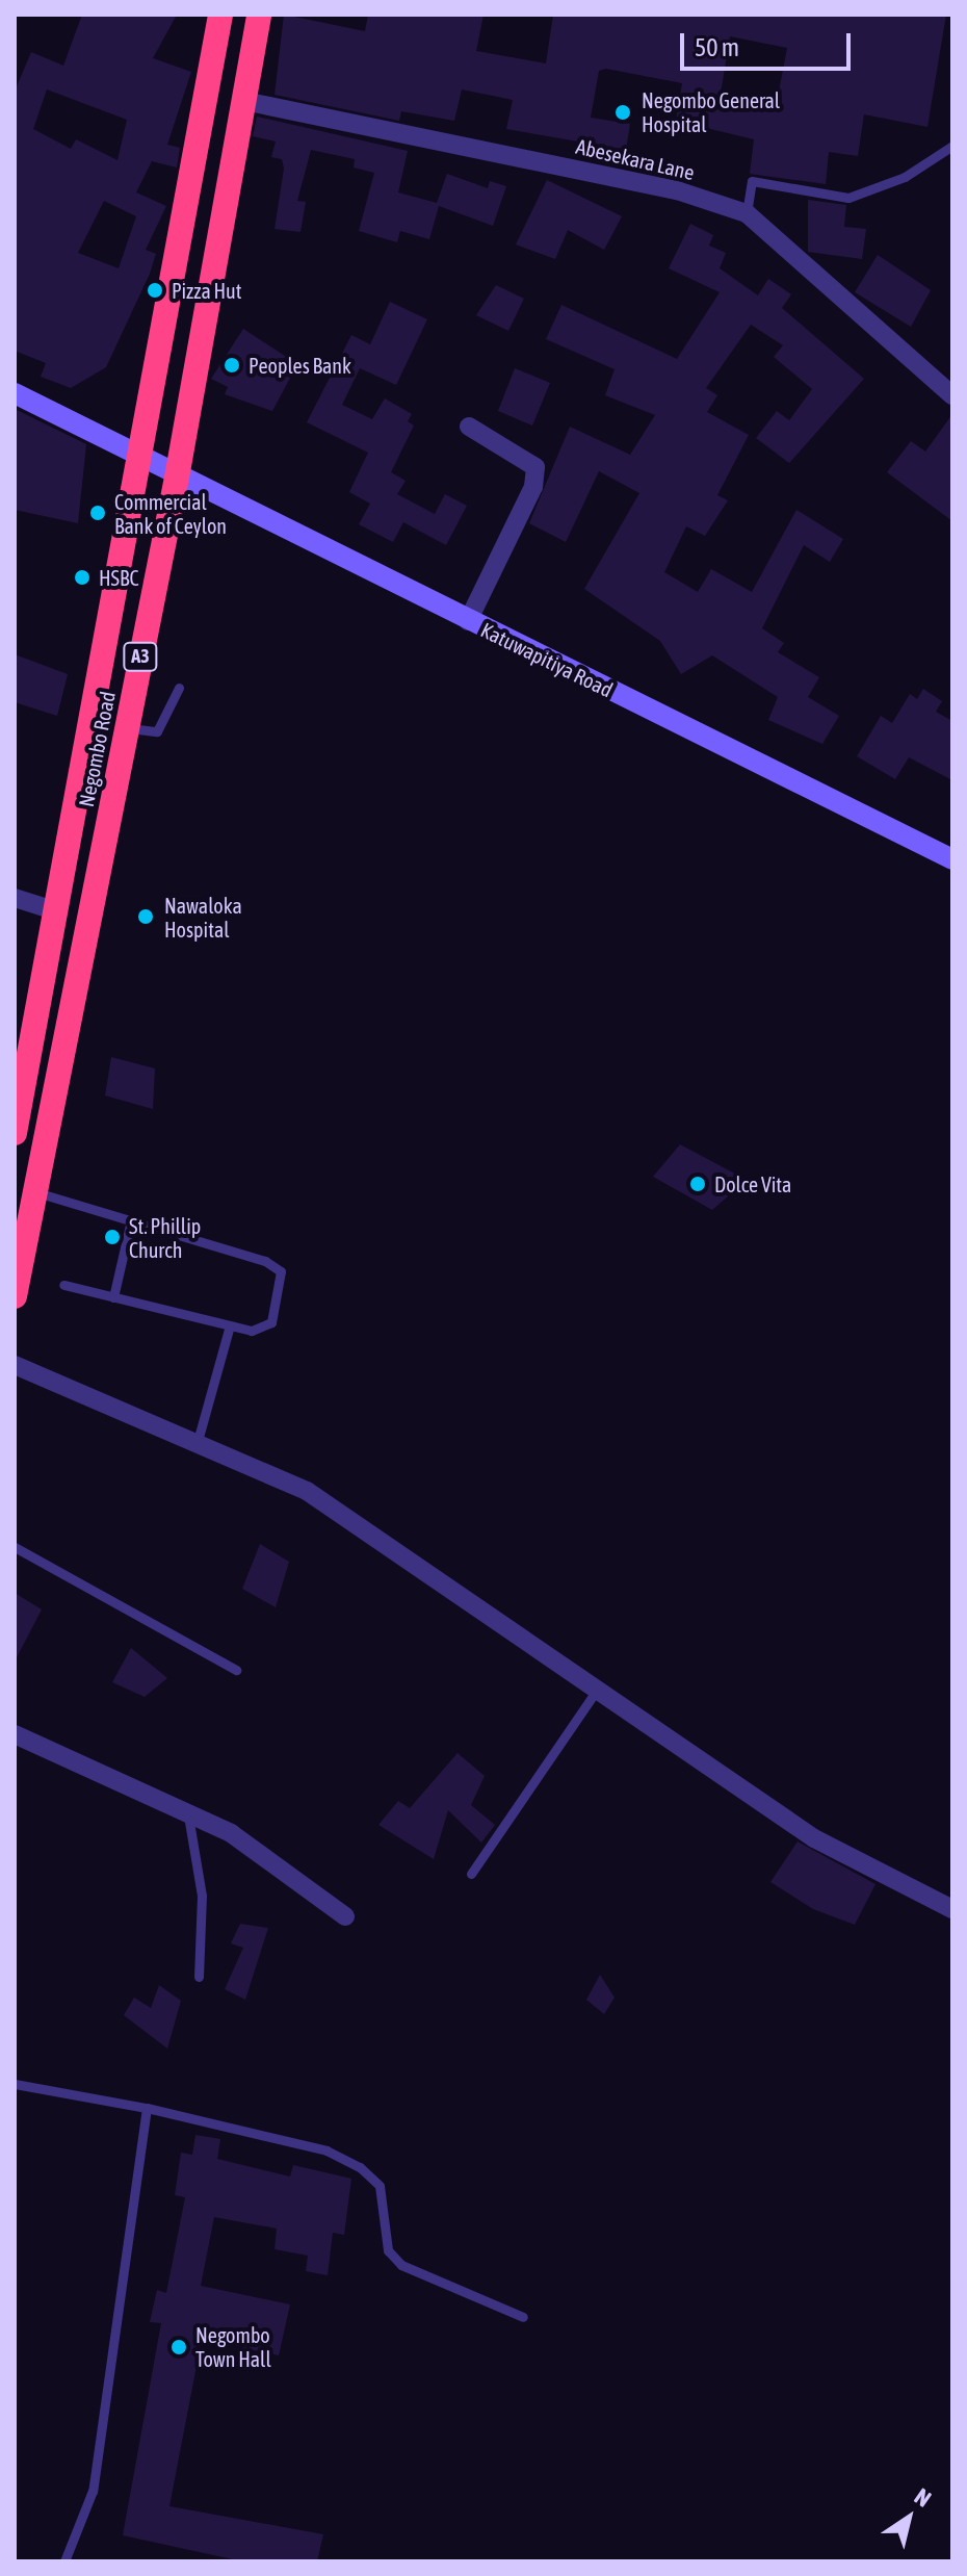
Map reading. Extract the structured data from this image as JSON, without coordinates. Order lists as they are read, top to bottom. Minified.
{"streets":{"highway":["A3","Negombo Road"],"street":["Abesekara Lane","Katuwapitiya Road"]},"crossings":[["Abesekara Lane","Negombo Road"],["Katuwapitiya Road","Negombo Road"]],"places":["Negombo General Hospital","Pizza Hut","Peoples Bank","Commercial Bank of Ceylon","HSBC","Nawaloka Hospital","Dolce Vita","St. Phillip Church","Negombo Town Hall"],"scale_bar":"50 m","north":"top right"}
